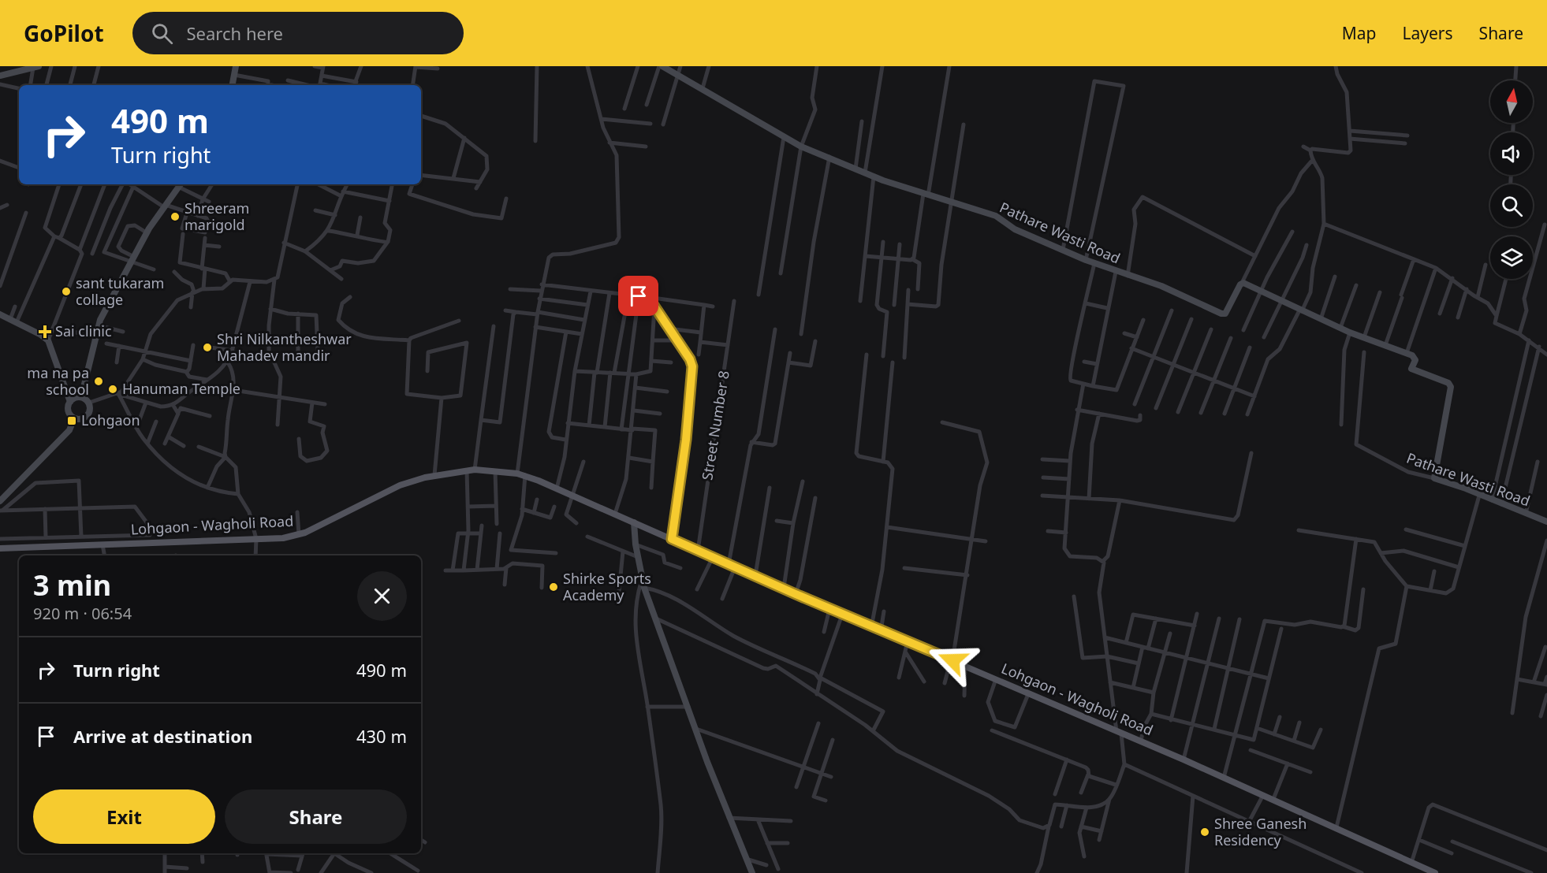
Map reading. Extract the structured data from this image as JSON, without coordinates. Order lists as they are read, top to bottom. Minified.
{"streets":{"main road":["Lohgaon - Wagholi Road"],"street":["Pathare Wasti Road","Street Number 8"]},"crossings":[["Street Number 8","Lohgaon - Wagholi Road"]],"places":{"other":["Shreeram marigold","sant tukaram collage","Shri Nilkantheshwar Mahadev mandir","ma na pa school","Hanuman Temple","Shirke Sports Academy","Shree Ganesh Residency"],"health":["Sai clinic"],"transit":["Lohgaon"]},"north":"top","page":{"header":"GoPilot","search":"Search here","nav":["Map","Layers","Share"],"turn":["490 m","Turn right"],"heading":["3 min","920 m · 06:54"],"list":[{"name":"Turn right","value":"490 m"},{"name":"Arrive at destination","value":"430 m"}],"buttons":["Exit","Share"]}}
